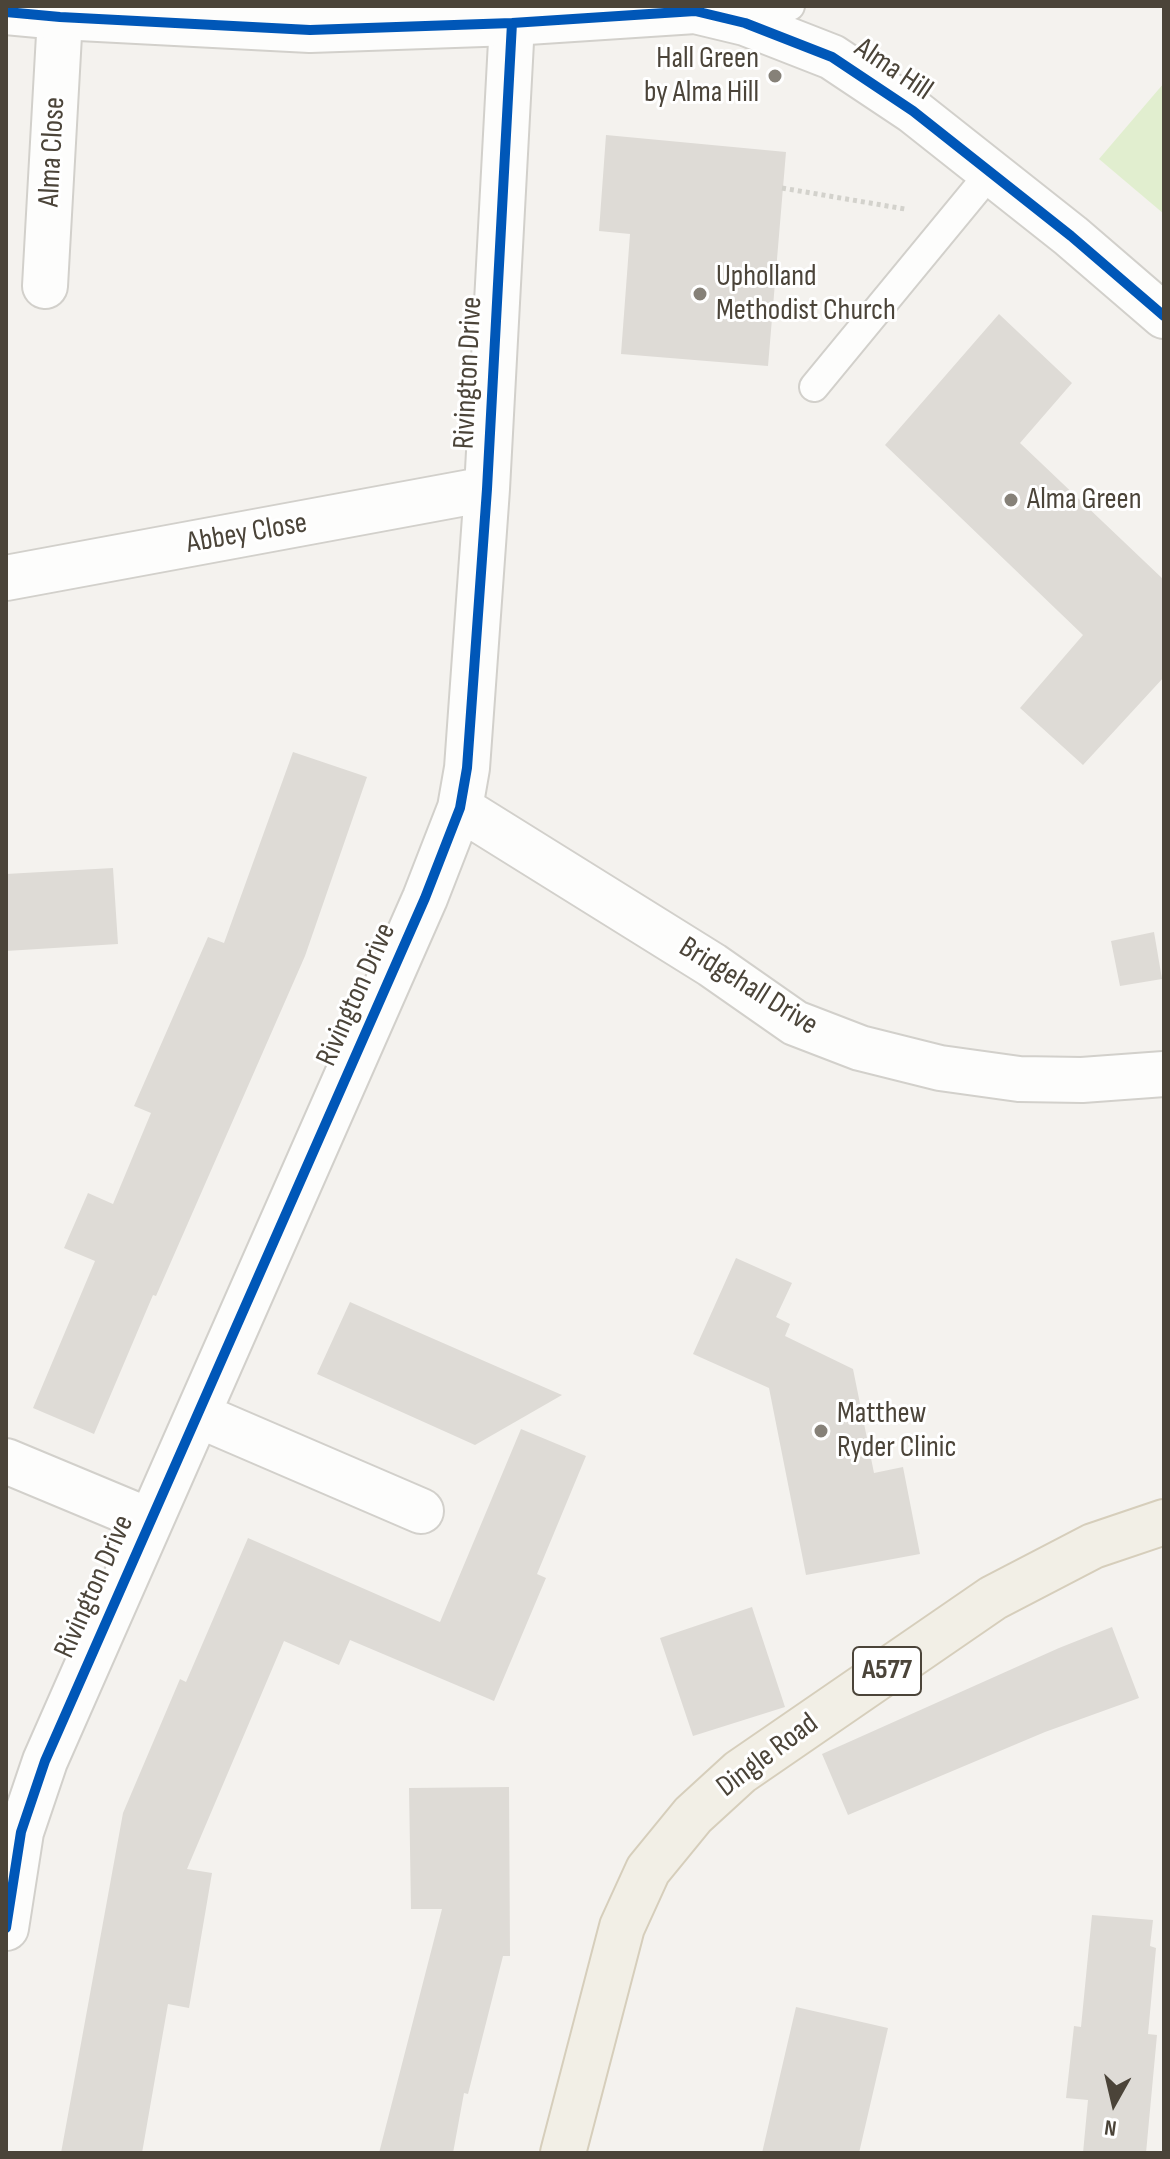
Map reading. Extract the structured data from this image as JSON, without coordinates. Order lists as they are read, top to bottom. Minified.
{"streets":{"main road":["A577","Dingle Road"],"street":["Alma Hill","Alma Close","Rivington Drive","Abbey Close","Bridgehall Drive"]},"crossings":[["Alma Hill","Alma Close"],["Alma Hill","Rivington Drive"],["Rivington Drive","Abbey Close"],["Rivington Drive","Bridgehall Drive"]],"places":["Hall Green by Alma Hill","Upholland Methodist Church","Alma Green","Matthew Ryder Clinic"],"north":"bottom"}
